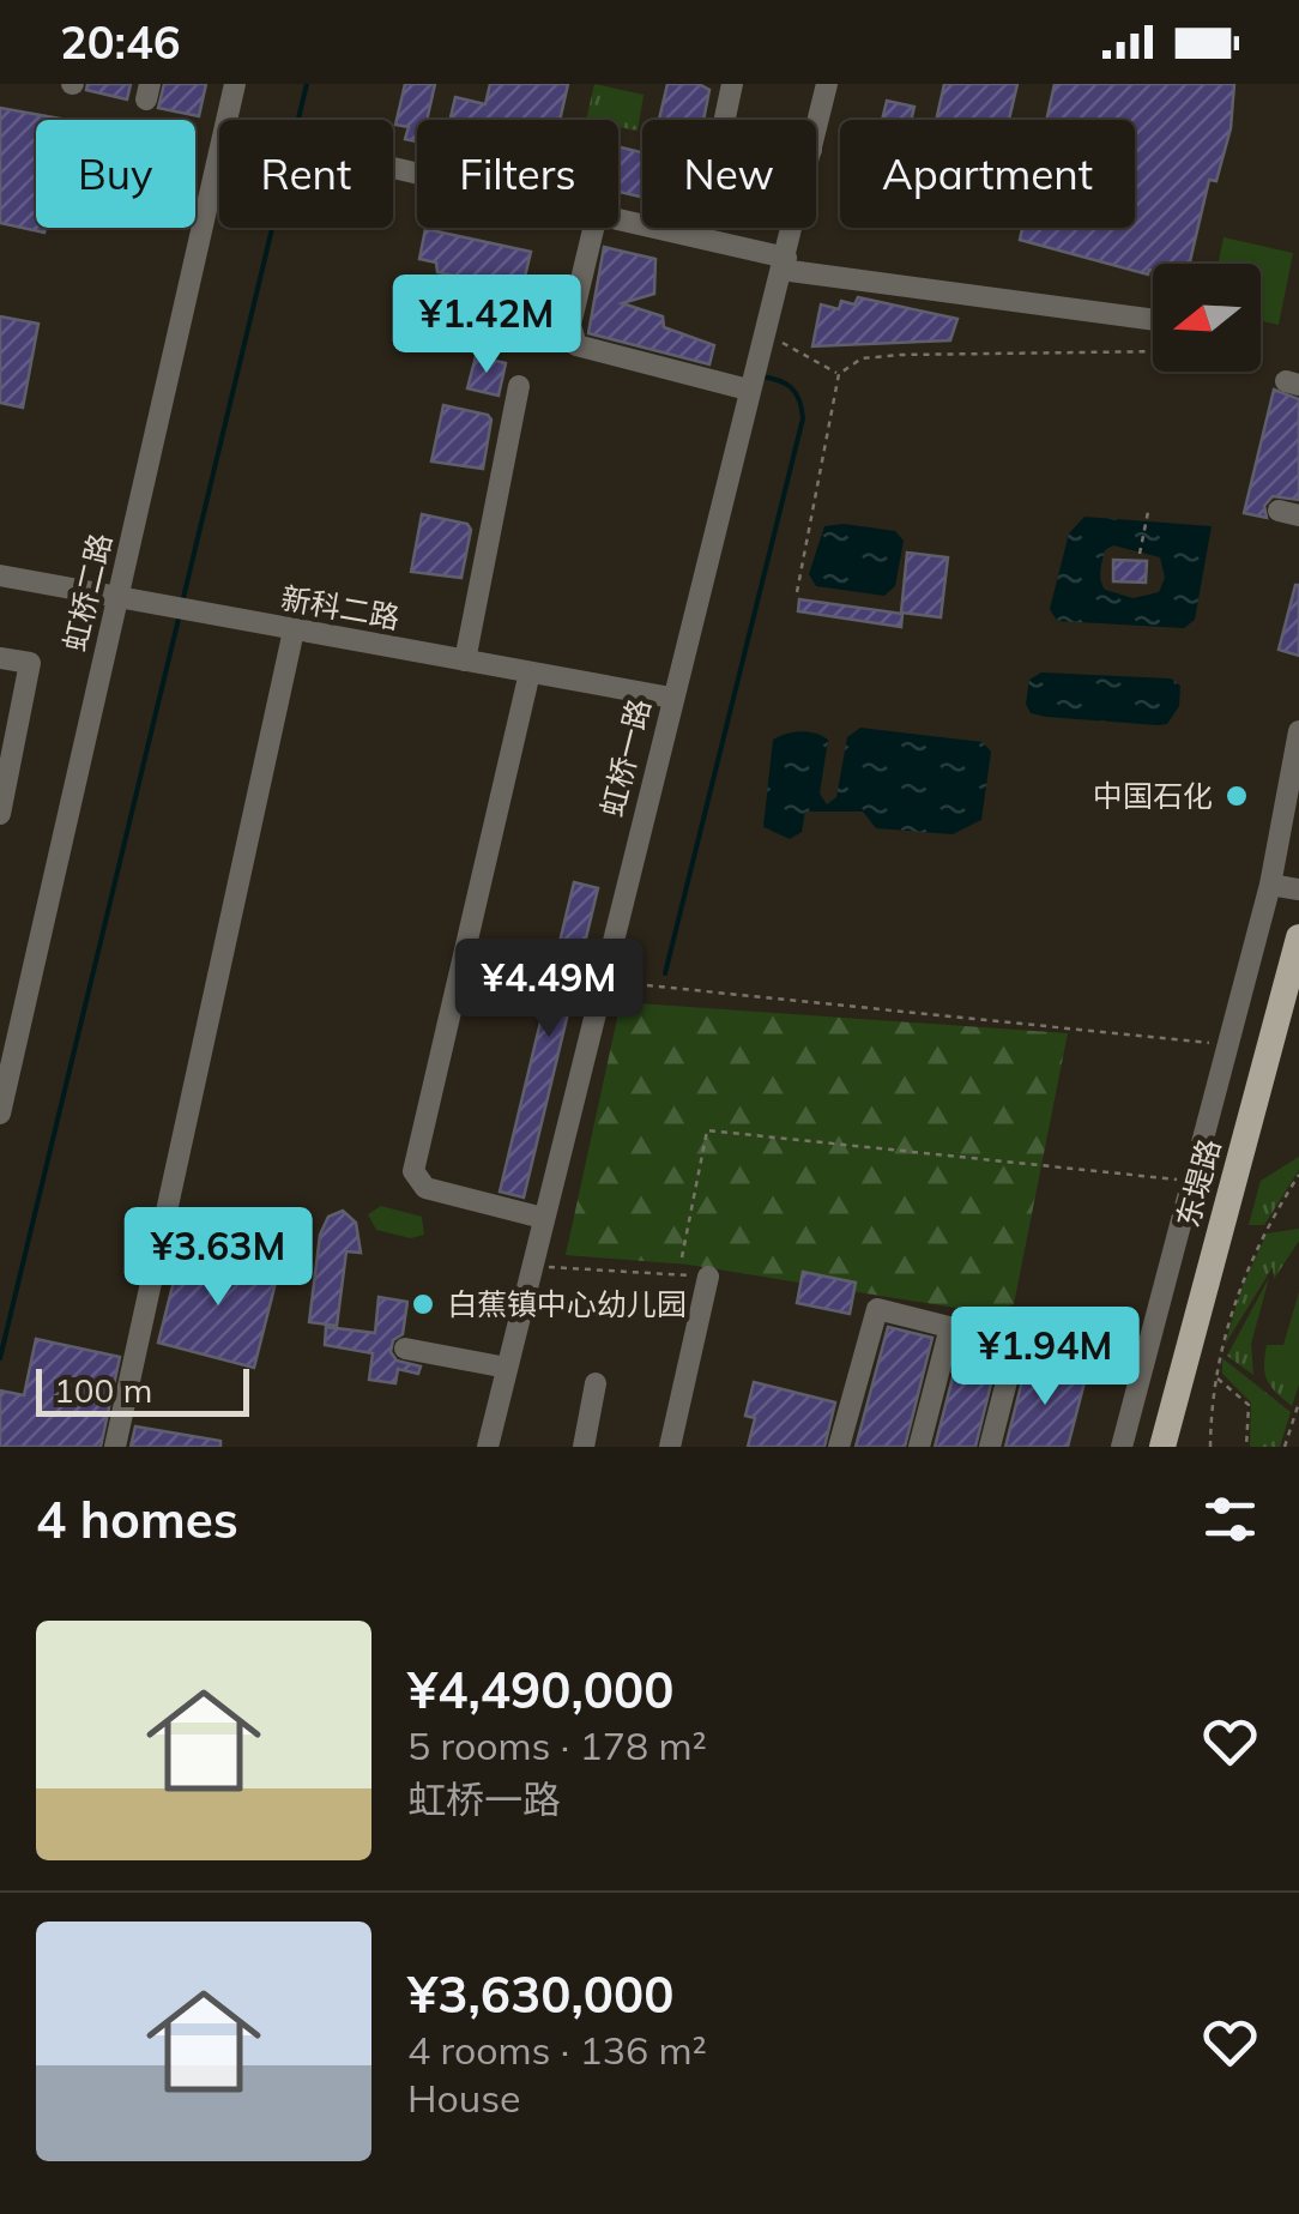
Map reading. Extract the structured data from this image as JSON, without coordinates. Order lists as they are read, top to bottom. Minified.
{"streets":{"main road":["东堤路"],"street":["虹桥二路","新科二路","虹桥一路"]},"crossings":[["虹桥二路","新科二路"],["新科二路","虹桥一路"]],"places":["中国石化","白蕉镇中心幼儿园"],"scale_bar":"100 m","north":"left","page":{"status":"20:46","chip":["Buy","Rent","Filters","New","Apartment"],"price":["¥1.42M","¥4.49M","¥3.63M","¥1.94M"],"scale":"100 m","heading":"4 homes","list":[{"name":"¥4,490,000","note":"5 rooms · 178 m² · 虹桥一路"},{"name":"¥3,630,000","note":"4 rooms · 136 m² · House"}]}}
